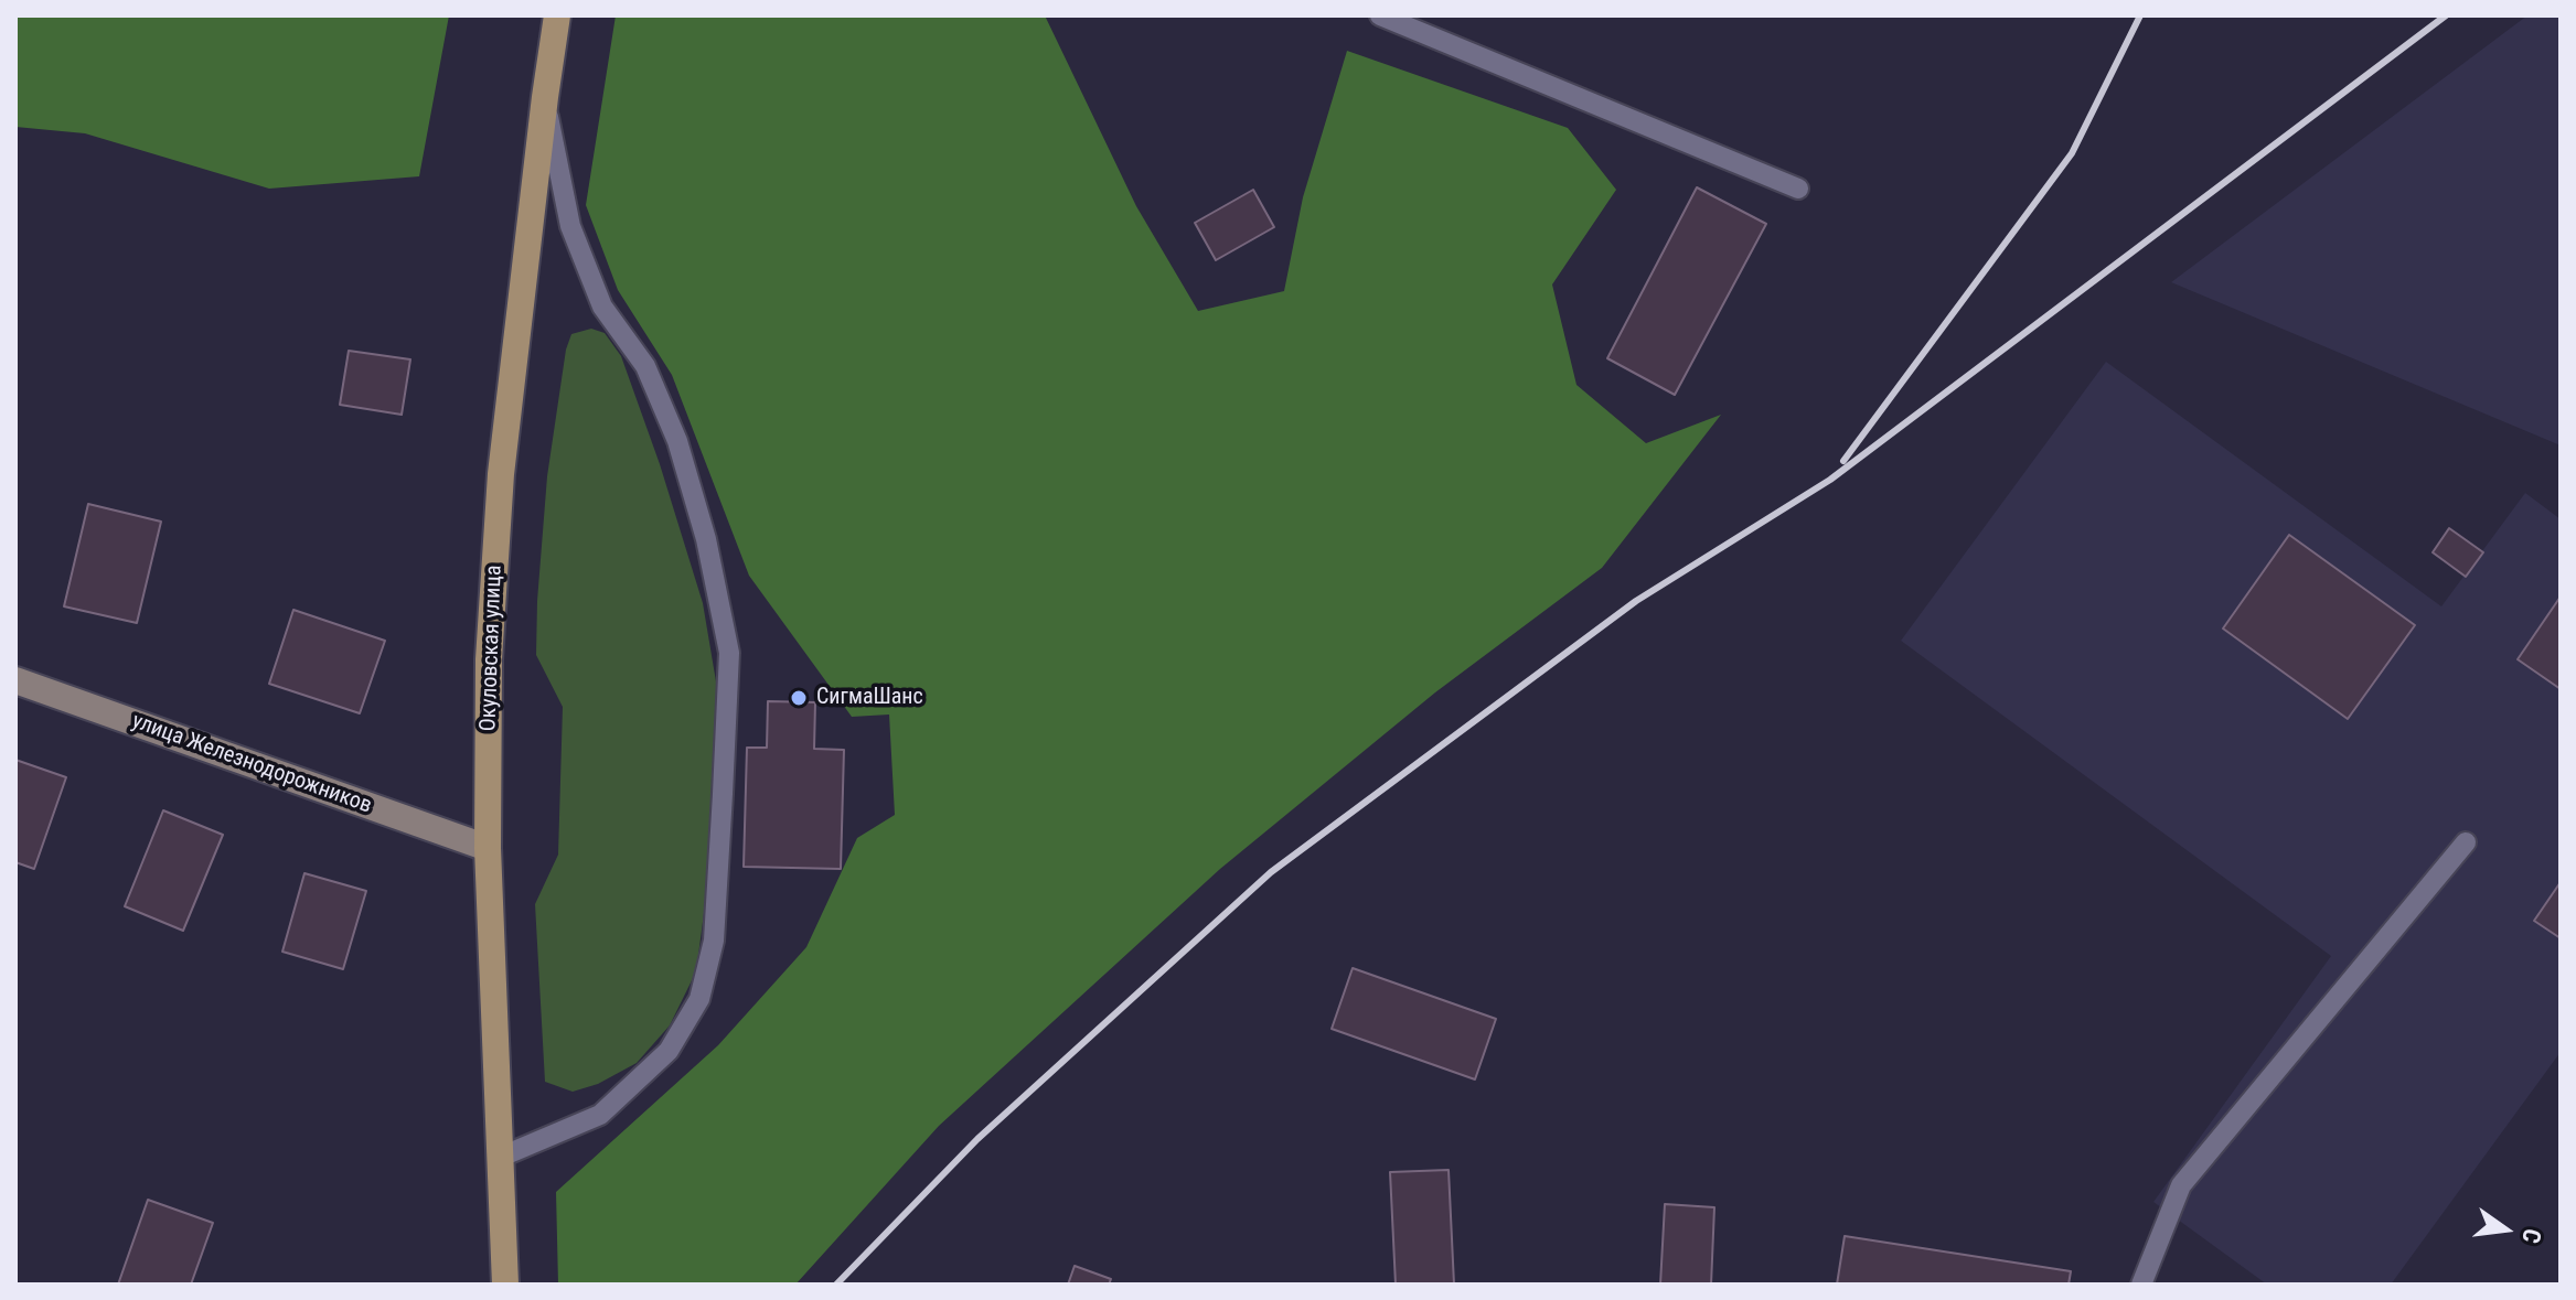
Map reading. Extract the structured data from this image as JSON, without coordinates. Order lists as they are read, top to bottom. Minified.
{"streets":{"main road":["Окуловская улица"],"street":["улица Железнодорожников"]},"crossings":[["Окуловская улица","улица Железнодорожников"]],"places":["СигмаШанс"],"north":"right"}
